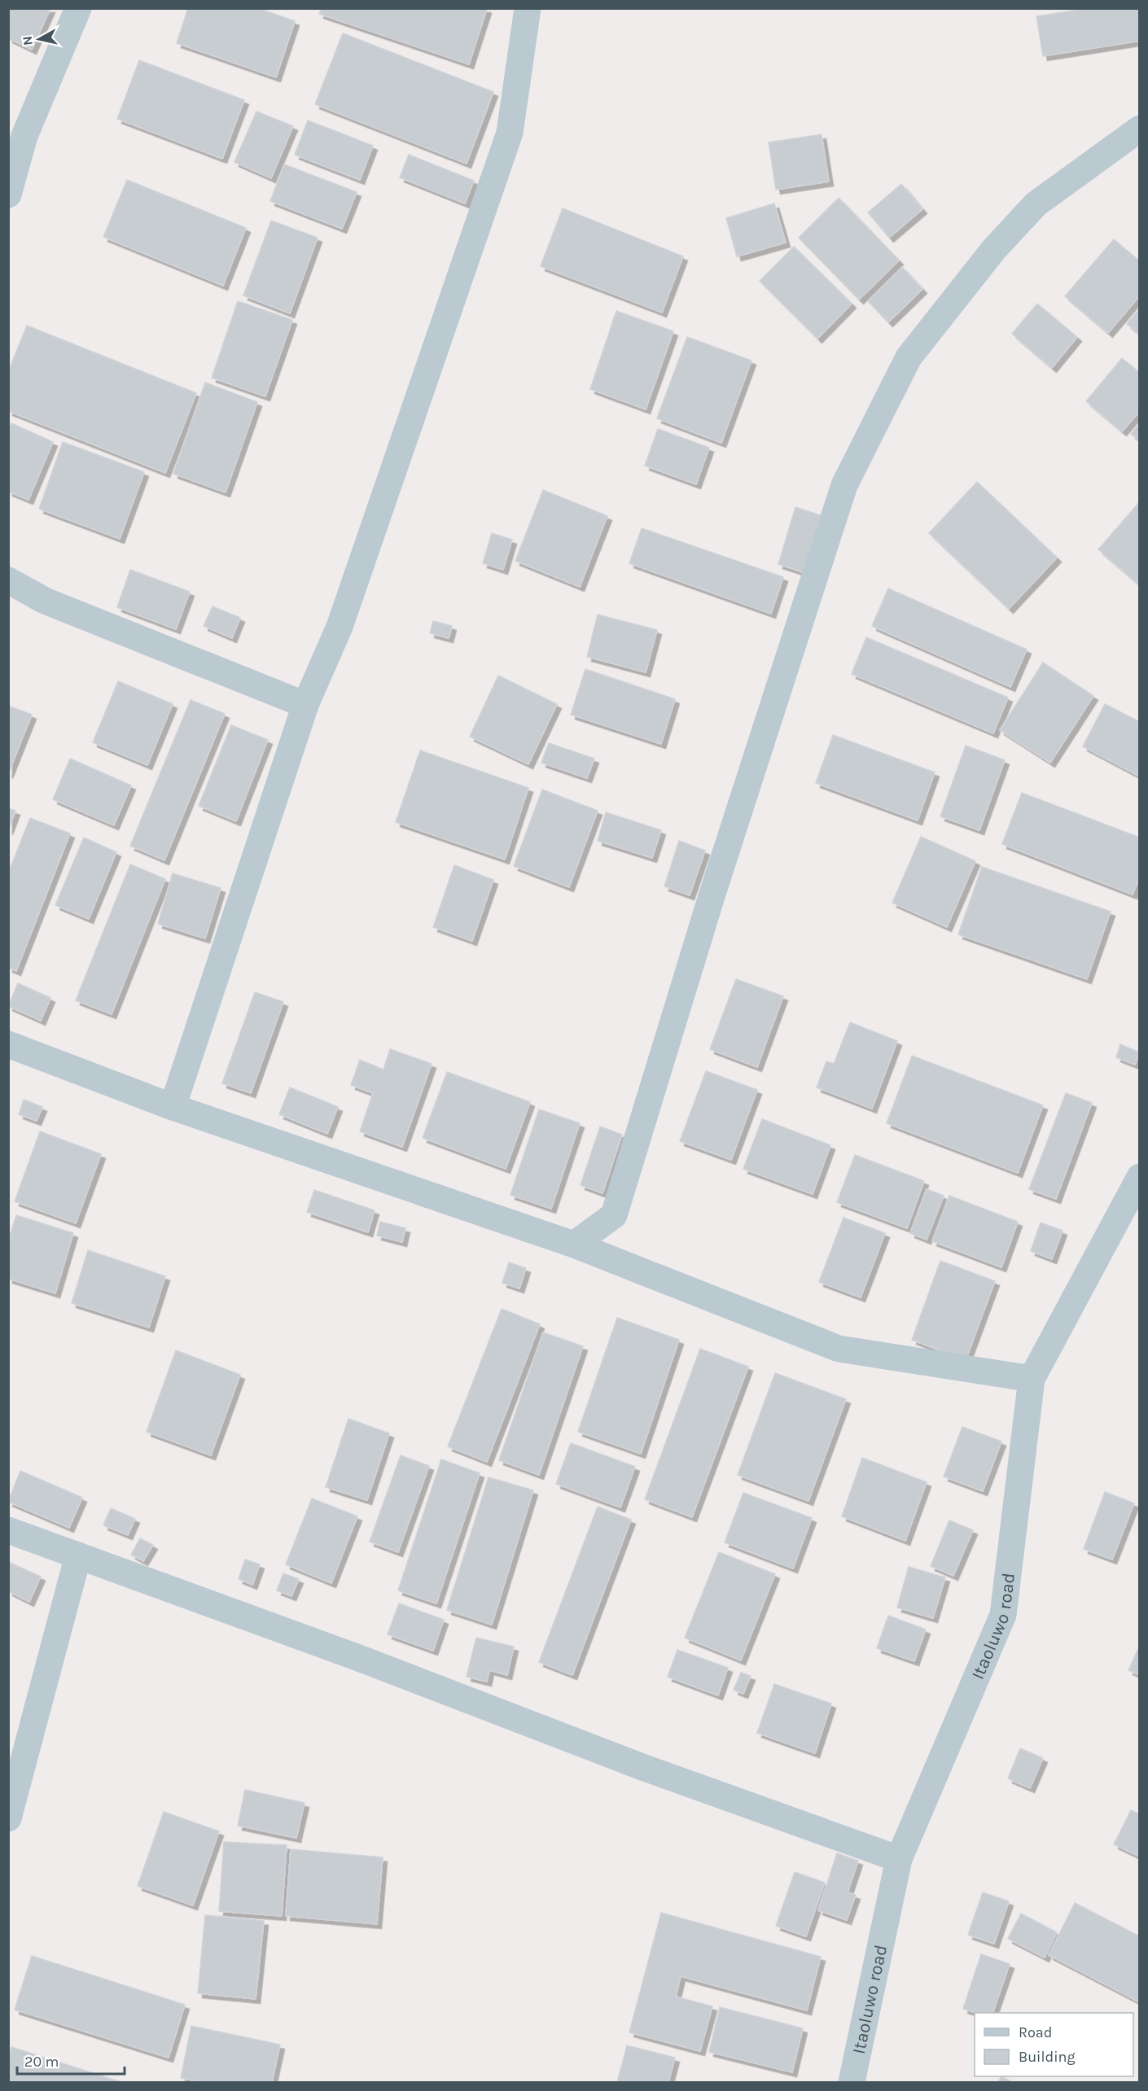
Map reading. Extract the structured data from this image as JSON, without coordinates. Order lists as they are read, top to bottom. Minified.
{"streets":{"street":["Itaoluwo road"]},"legend":["Road","Building"],"scale_bar":"20 m","north":"left"}
